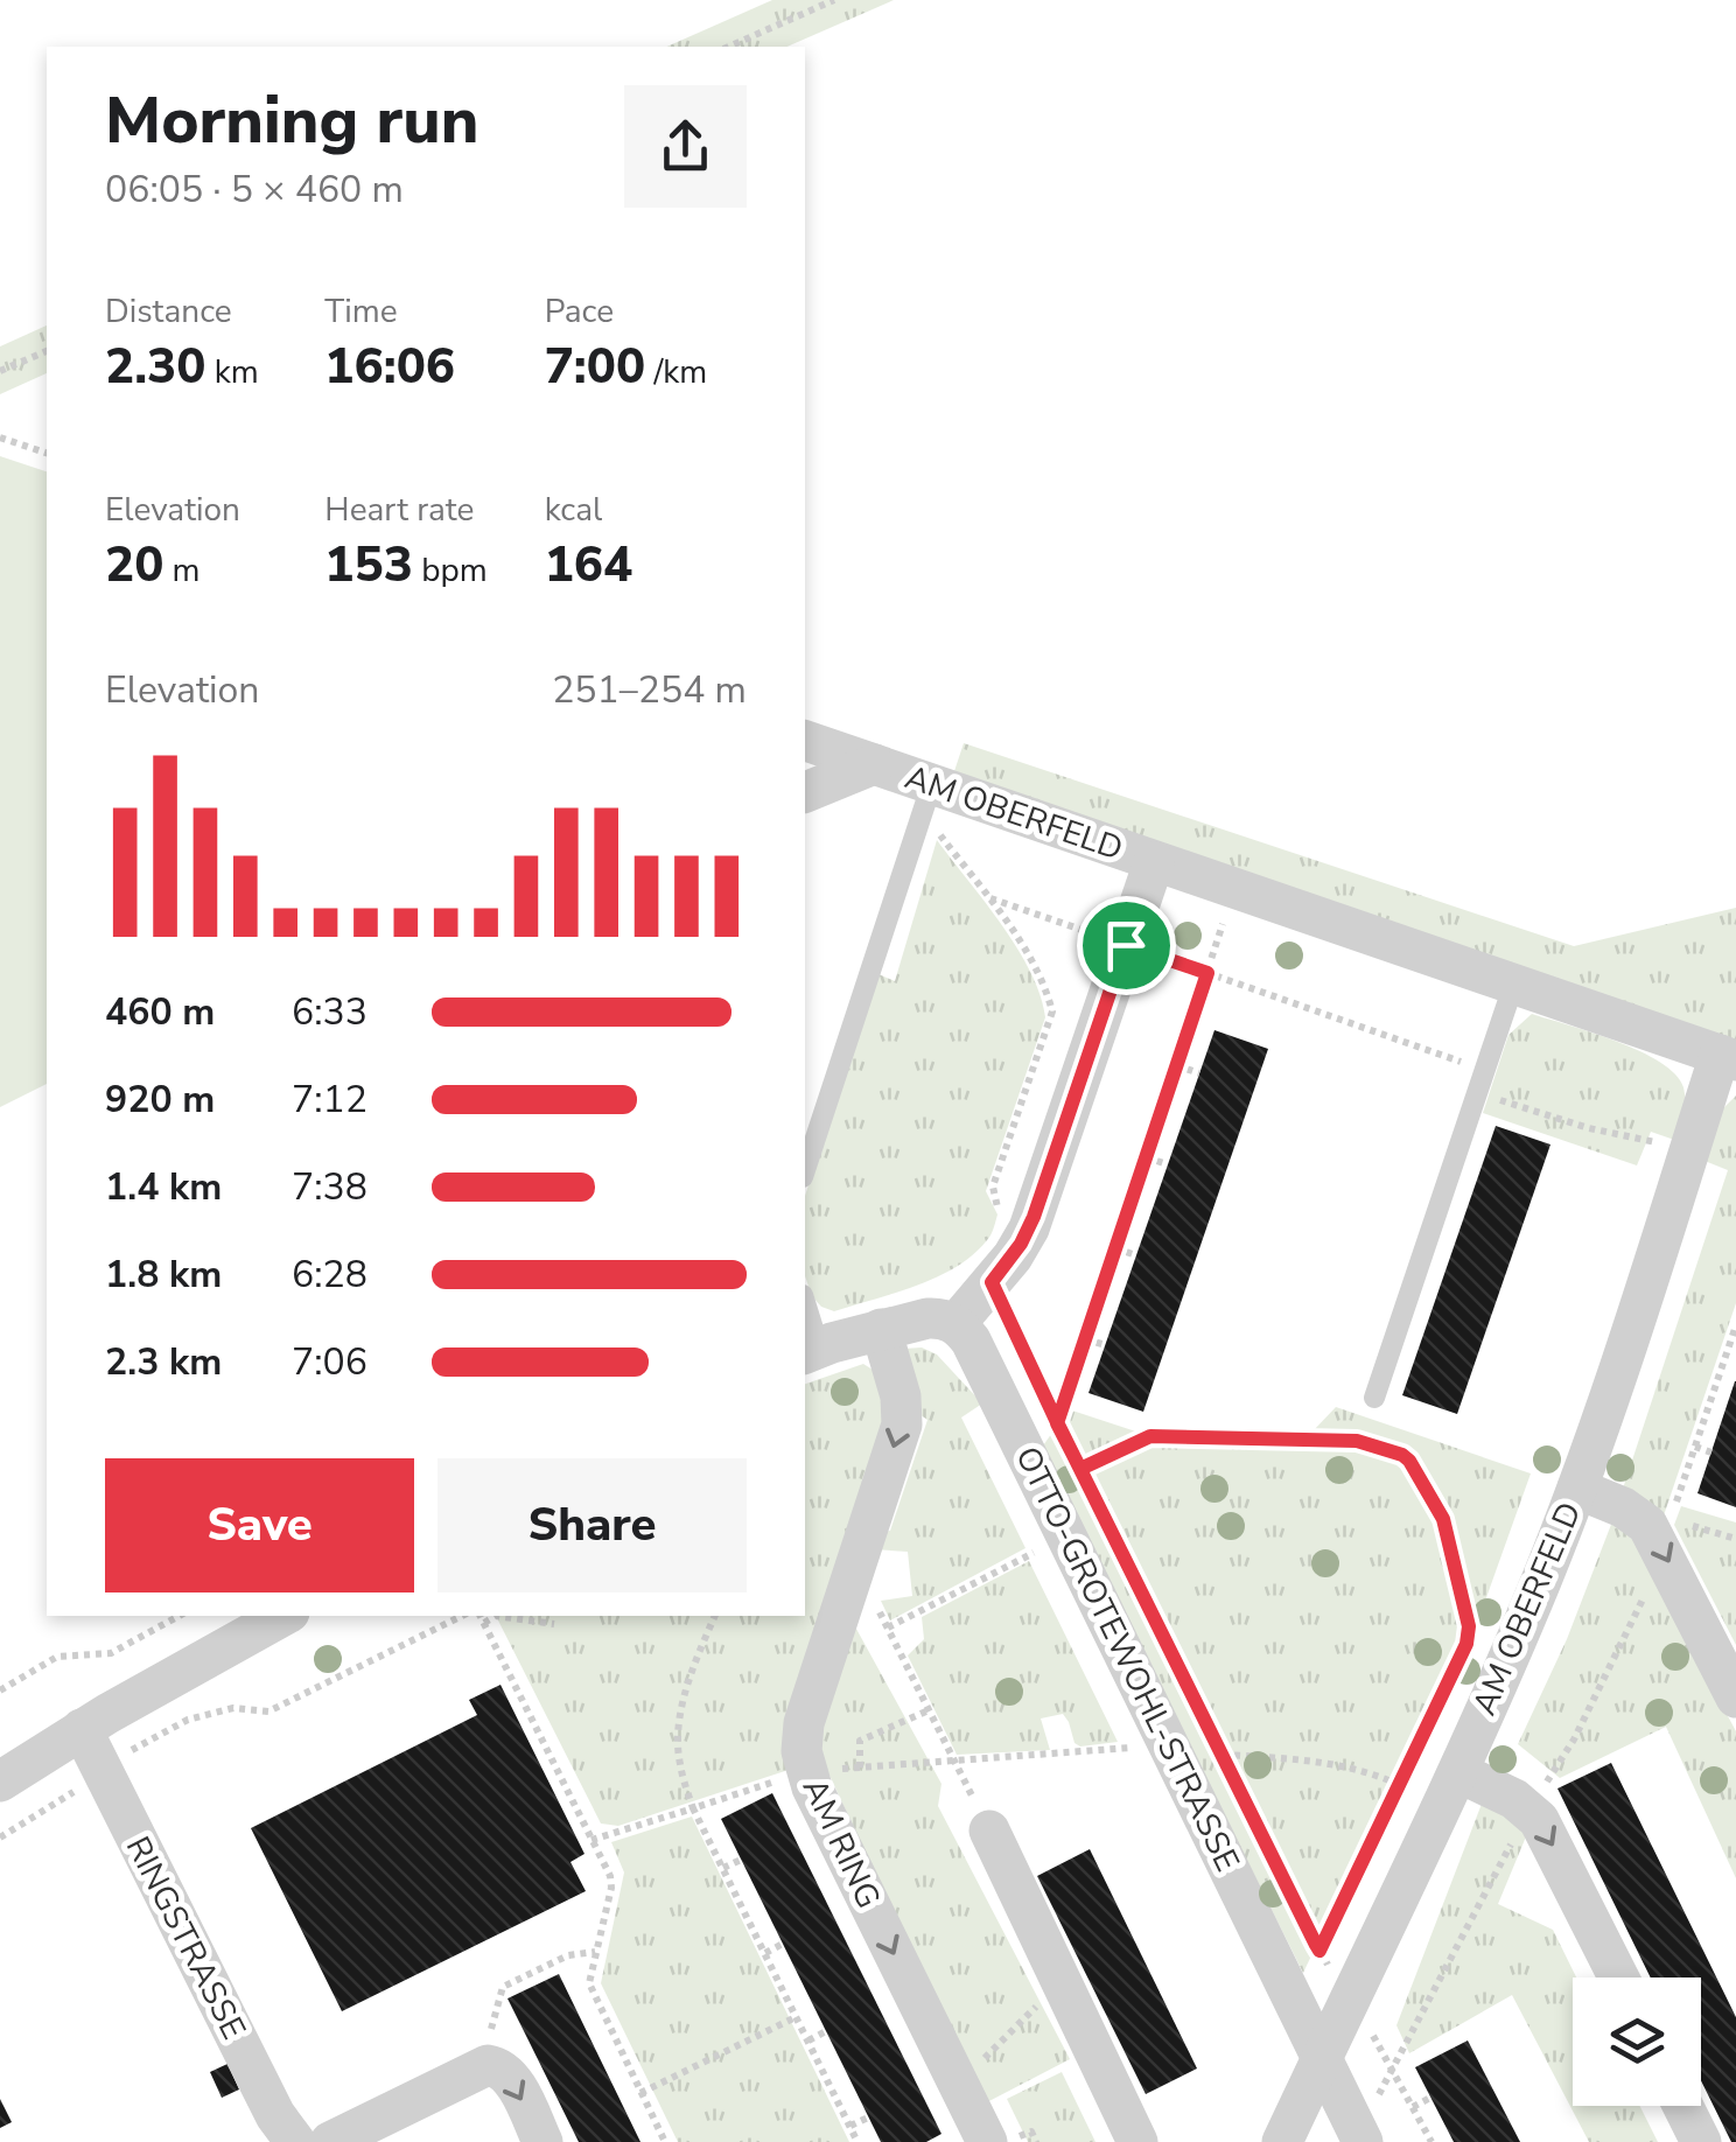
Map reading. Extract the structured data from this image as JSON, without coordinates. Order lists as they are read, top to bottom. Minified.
{"streets":{"street":["AM OBERFELD","OTTO-GROTEWOHL-STRASSE","AM RING","RINGSTRASSE"]},"crossings":[["AM OBERFELD","OTTO-GROTEWOHL-STRASSE"]],"page":{"heading":["Morning run","06:05 · 5 × 460 m"],"stats":[["Distance","2.30 km"],["Time","16:06"],["Pace","7:00 /km"],["Elevation","20 m"],["Heart rate","153 bpm"],["kcal","164"]],"chart":["Elevation","251–254 m"],"list":[{"name":"460 m","note":"6:33"},{"name":"920 m","note":"7:12"},{"name":"1.4 km","note":"7:38"},{"name":"1.8 km","note":"6:28"},{"name":"2.3 km","note":"7:06"}],"buttons":["Save","Share"]}}
